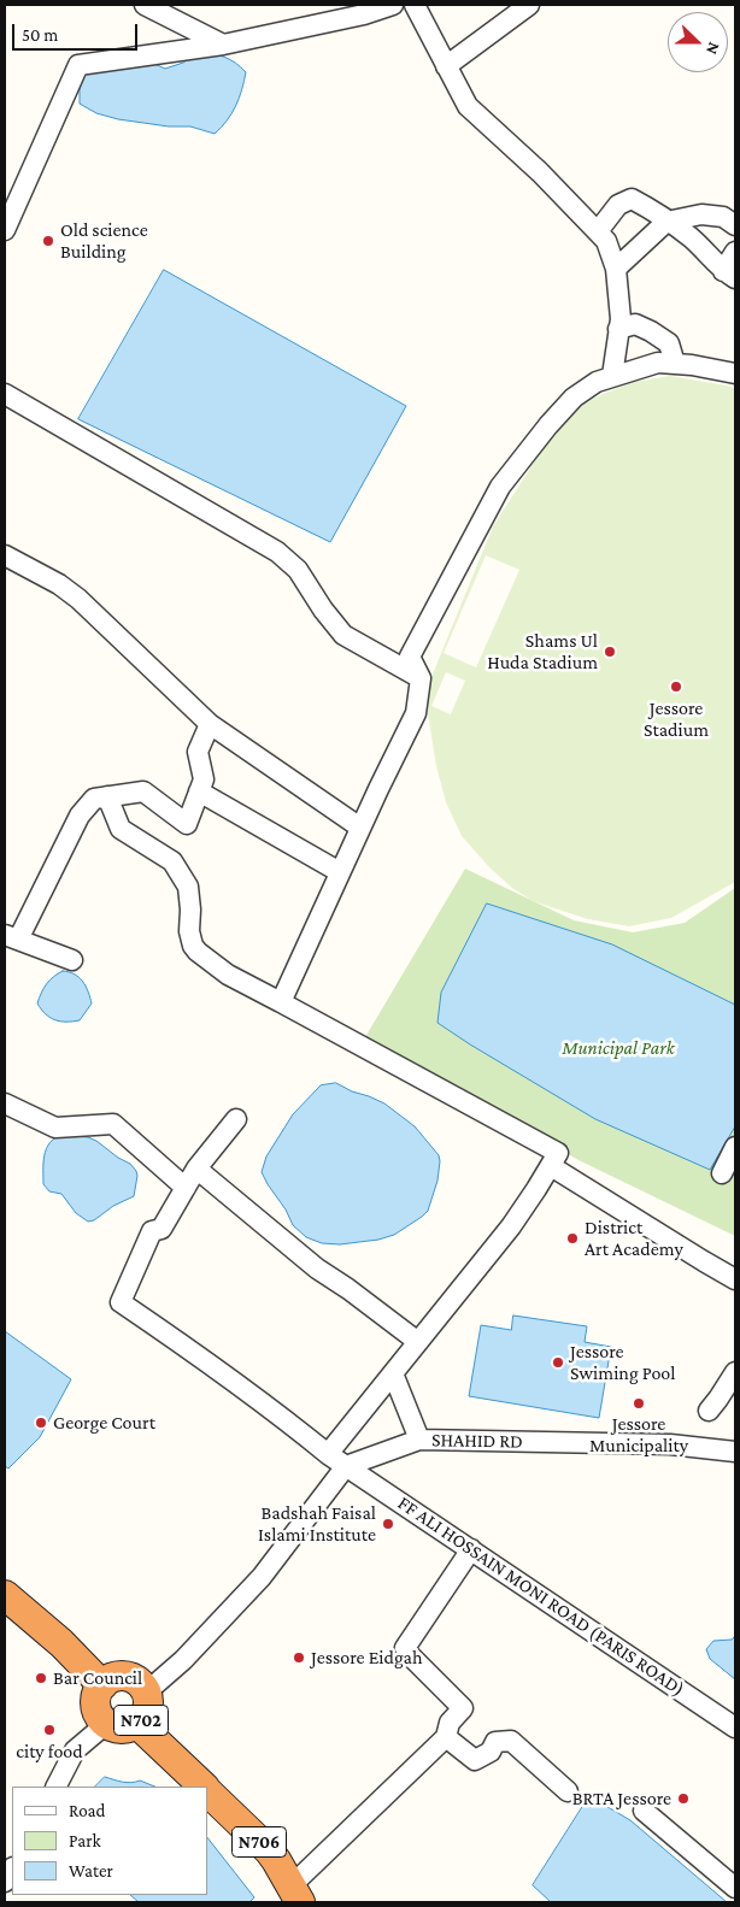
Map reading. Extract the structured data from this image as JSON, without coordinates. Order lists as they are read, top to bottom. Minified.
{"streets":{"highway":["N702","N706"],"street":["SHAHID RD","FF ALI HOSSAIN MONI ROAD (PARIS ROAD)"]},"crossings":[["SHAHID RD","FF ALI HOSSAIN MONI ROAD (PARIS ROAD)"],["N702","N706"]],"parks":["Municipal Park"],"places":["Old science Building","Shams Ul Huda Stadium","Jessore Stadium","District Art Academy","Jessore Swiming Pool","Jessore Municipality","George Court","Badshah Faisal Islami Institute","Jessore Eidgah","Bar Council","city food","BRTA Jessore"],"legend":["Road","Park","Water"],"scale_bar":"50 m","north":"right"}
